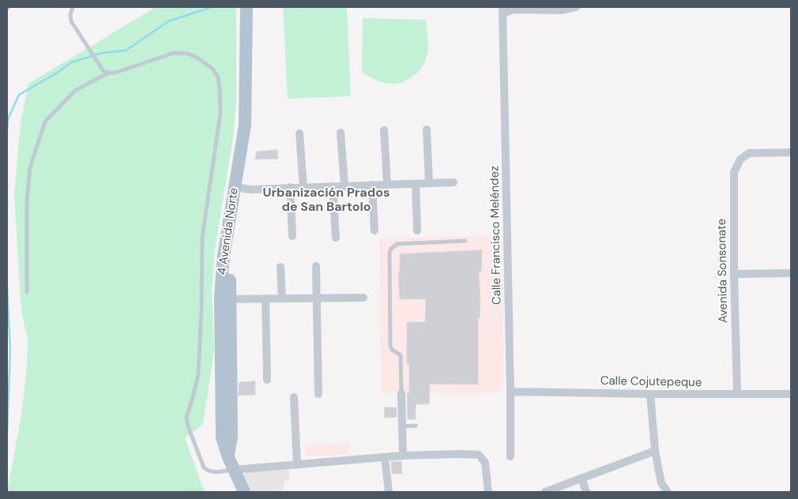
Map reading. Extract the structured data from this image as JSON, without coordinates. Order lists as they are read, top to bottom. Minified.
{"streets":{"main road":["4 Avenida Norte"],"street":["Calle Francisco Meléndez","Avenida Sonsonate","Calle Cojutepeque"]},"crossings":[["Calle Francisco Meléndez","Calle Cojutepeque"],["Avenida Sonsonate","Calle Cojutepeque"]],"districts":["Urbanización Prados de San Bartolo"]}
